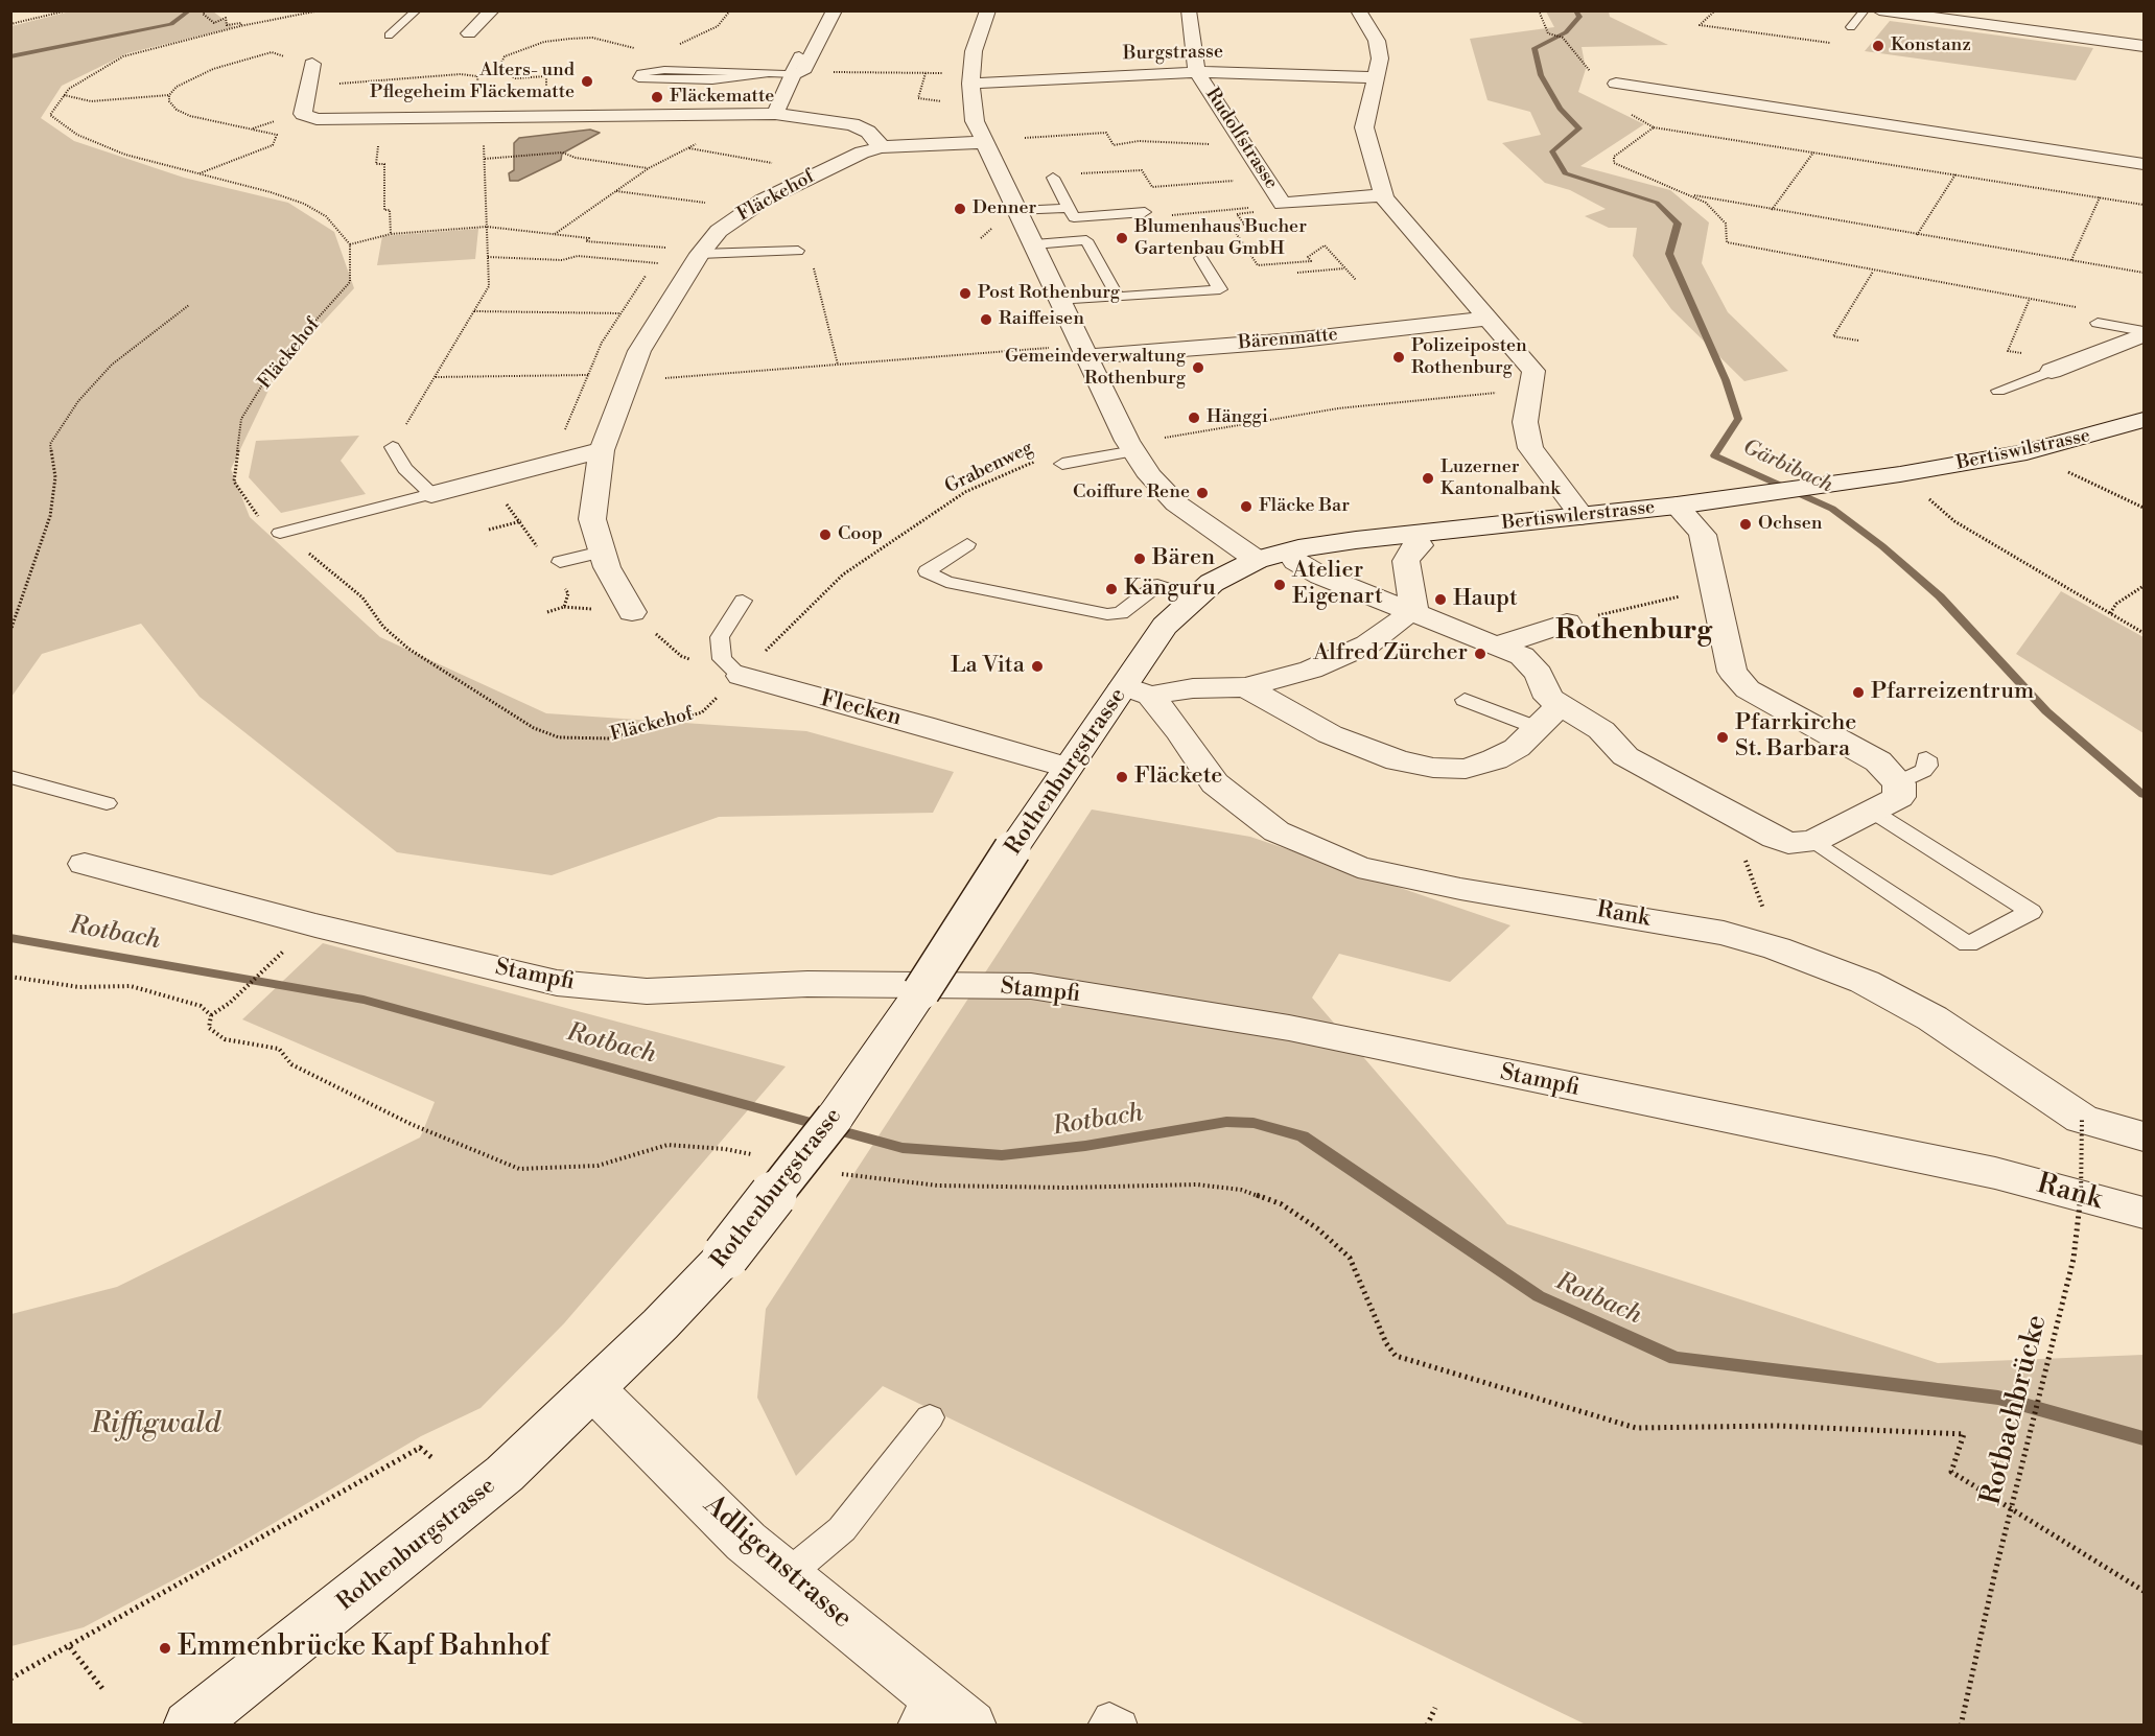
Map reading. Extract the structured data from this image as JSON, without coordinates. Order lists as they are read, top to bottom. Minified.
{"streets":{"street":["Burgstrasse","Rudolfstrasse","Fläckehof","Bärenmatte","Bertiswilstrasse","Bertiswilerstrasse","Flecken","Rothenburgstrasse","Rank","Stampfi","Adligenstrasse"],"path":["Grabenweg","Rotbachbrücke"]},"crossings":[["Burgstrasse","Rudolfstrasse"],["Fläckehof","Grabenweg"],["Fläckehof","Flecken"],["Bertiswilstrasse","Bertiswilerstrasse"],["Grabenweg","Flecken"],["Bertiswilerstrasse","Rothenburgstrasse"],["Flecken","Rothenburgstrasse"],["Rothenburgstrasse","Rank"],["Rothenburgstrasse","Adligenstrasse"],["Rank","Stampfi"],["Rank","Rotbachbrücke"]],"districts":["Rothenburg"],"water":["Gärbibach","Rotbach"],"parks":["Riffigwald"],"places":["Konstanz","Alters- und Pflegeheim Fläckematte","Fläckematte","Denner","Blumenhaus Bucher Gartenbau GmbH","Post Rothenburg","Raiffeisen","Polizeiposten Rothenburg","Gemeindeverwaltung Rothenburg","Hänggi","Luzerner Kantonalbank","Coiffure Rene","Fläcke Bar","Ochsen","Coop","Bären","Atelier Eigenart","Känguru","Haupt","Alfred Zürcher","La Vita","Pfarreizentrum","Pfarrkirche St. Barbara","Fläckete","Emmenbrücke Kapf Bahnhof"]}
